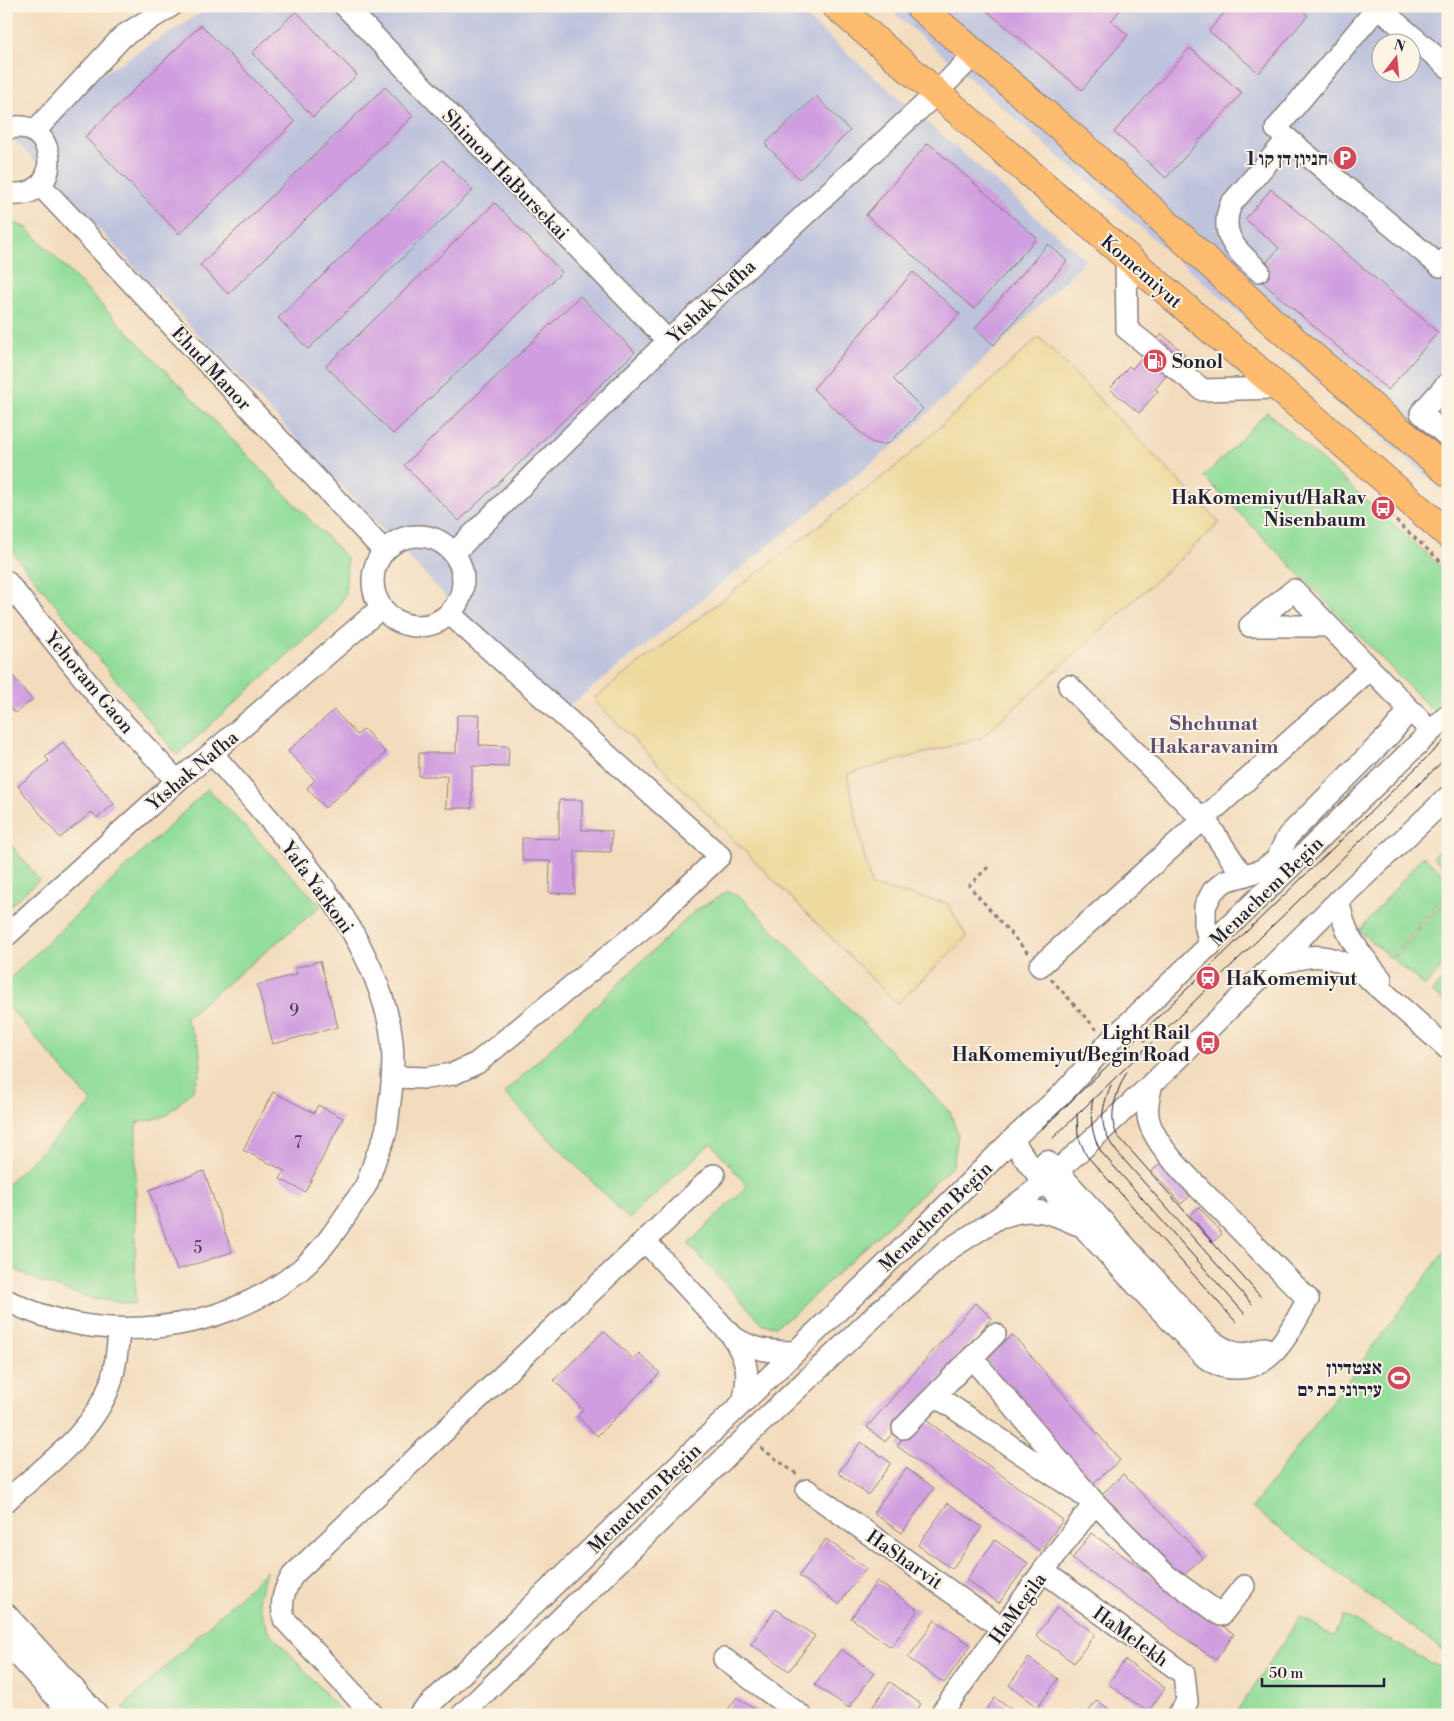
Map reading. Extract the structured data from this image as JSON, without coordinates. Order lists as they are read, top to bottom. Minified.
{"streets":{"main road":["Komemiyut"],"street":["Shimon HaBursekai","Ytshak Nafha","Ehud Manor","Yehoram Gaon","Yafa Yarkoni","Menachem Begin","HaSharvit","HaMegila","HaMelekh"]},"crossings":[["Shimon HaBursekai","Ytshak Nafha"],["Komemiyut","Ytshak Nafha"],["Ytshak Nafha","Ehud Manor"],["Ytshak Nafha","Yehoram Gaon"],["Ytshak Nafha","Yafa Yarkoni"],["HaSharvit","HaMegila"],["HaMegila","HaMelekh"]],"districts":["Shchunat Hakaravanim"],"places":{"parking":["חניון דן קו 1"],"fuel station":["Sonol"],"bus stop":["HaKomemiyut/HaRav Nisenbaum","Light Rail HaKomemiyut/Begin Road"],"station":["HaKomemiyut"],"sports":["אצטדיון עירוני בת ים"]},"house_numbers":["9","7","5"],"scale_bar":"50 m","north":"top"}
